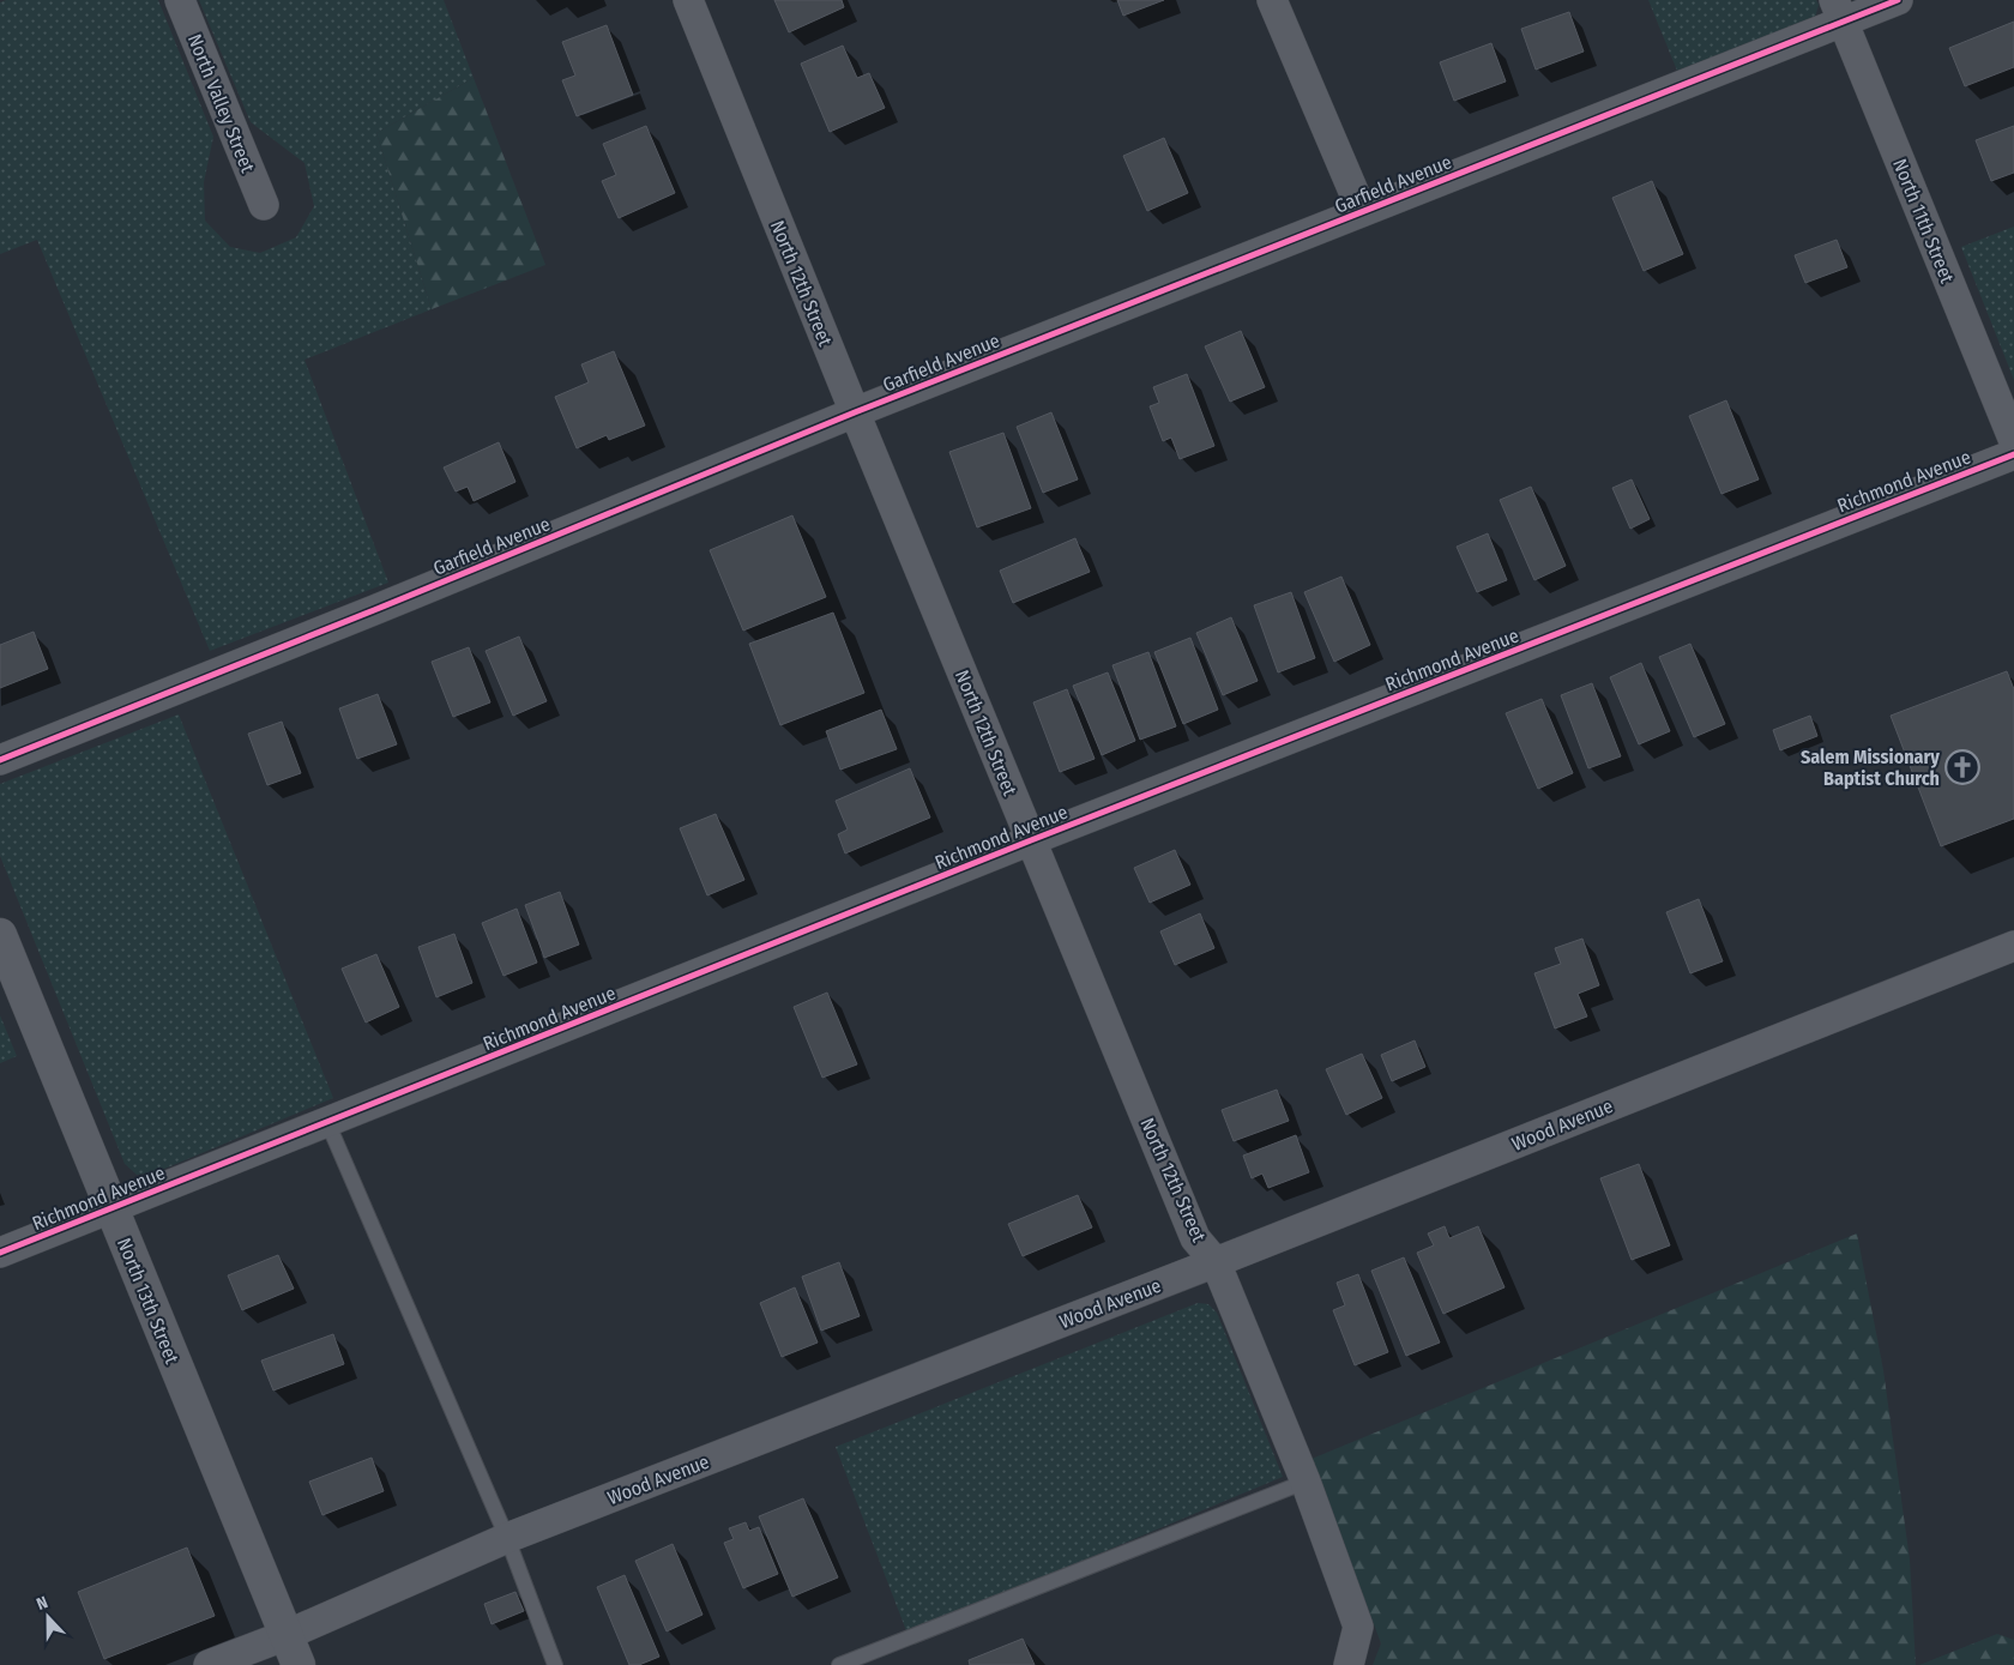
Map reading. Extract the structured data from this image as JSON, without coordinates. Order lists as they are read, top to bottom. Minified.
{"streets":{"street":["North Valley Street","Garfield Avenue","North 11th Street","North 12th Street","Richmond Avenue","Wood Avenue","North 13th Street"]},"crossings":[["Garfield Avenue","North 11th Street"],["Garfield Avenue","North 12th Street"],["North 12th Street","Richmond Avenue"],["North 12th Street","Wood Avenue"],["Richmond Avenue","North 13th Street"],["Wood Avenue","North 13th Street"]],"places":{"church":["Salem Missionary Baptist Church"]},"north":"top"}
